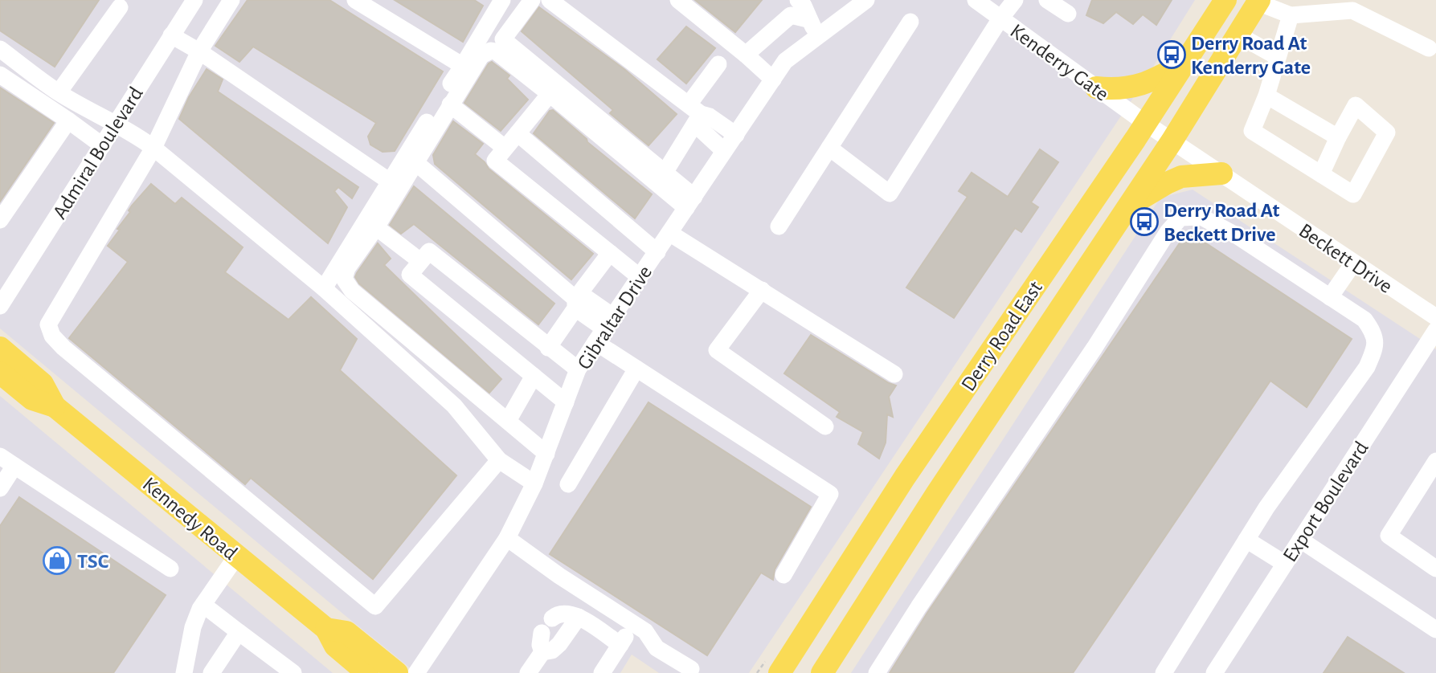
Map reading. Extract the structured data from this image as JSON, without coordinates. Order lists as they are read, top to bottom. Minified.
{"streets":{"main road":["Derry Road East","Kennedy Road"],"street":["Kenderry Gate","Admiral Boulevard","Beckett Drive","Gibraltar Drive","Export Boulevard"]},"crossings":[["Kenderry Gate","Beckett Drive"],["Kenderry Gate","Derry Road East"],["Beckett Drive","Derry Road East"]],"places":{"bus stop":["Derry Road At Kenderry Gate","Derry Road At Beckett Drive"],"shop":["TSC"]}}
